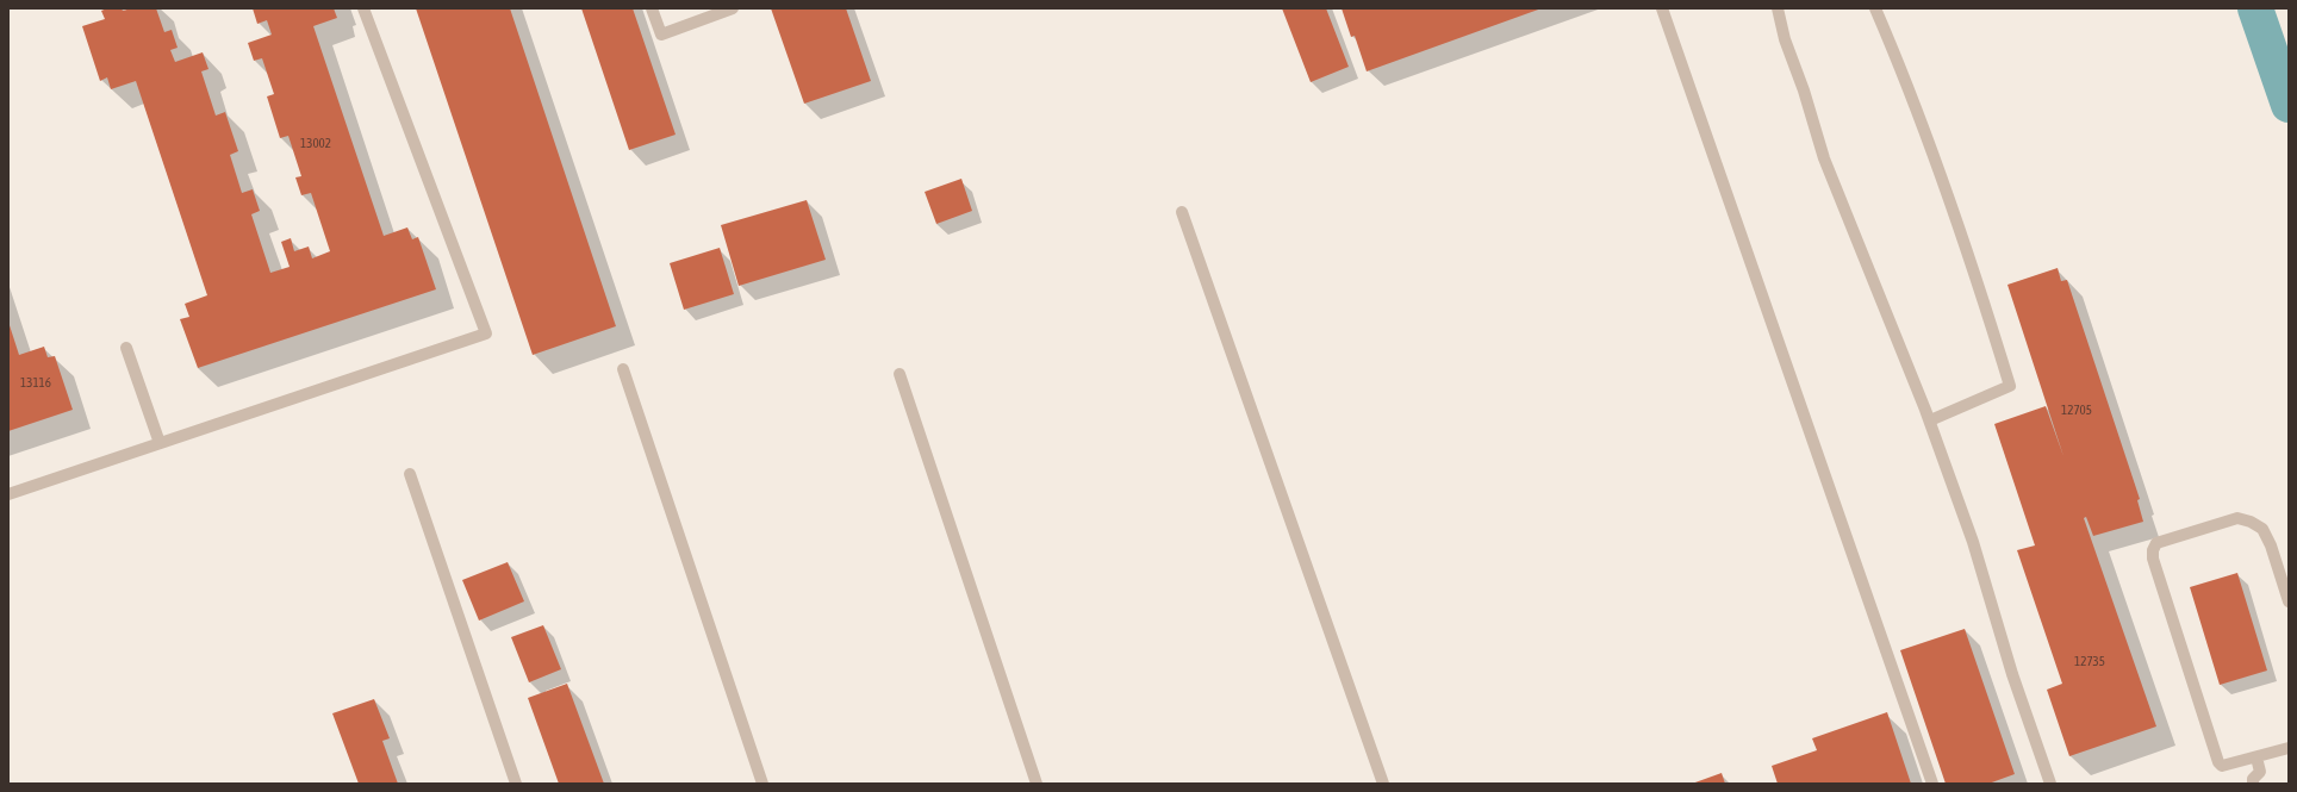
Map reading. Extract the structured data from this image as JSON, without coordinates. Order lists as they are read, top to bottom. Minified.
{"house_numbers":["13002","13116","12705","12735"]}
